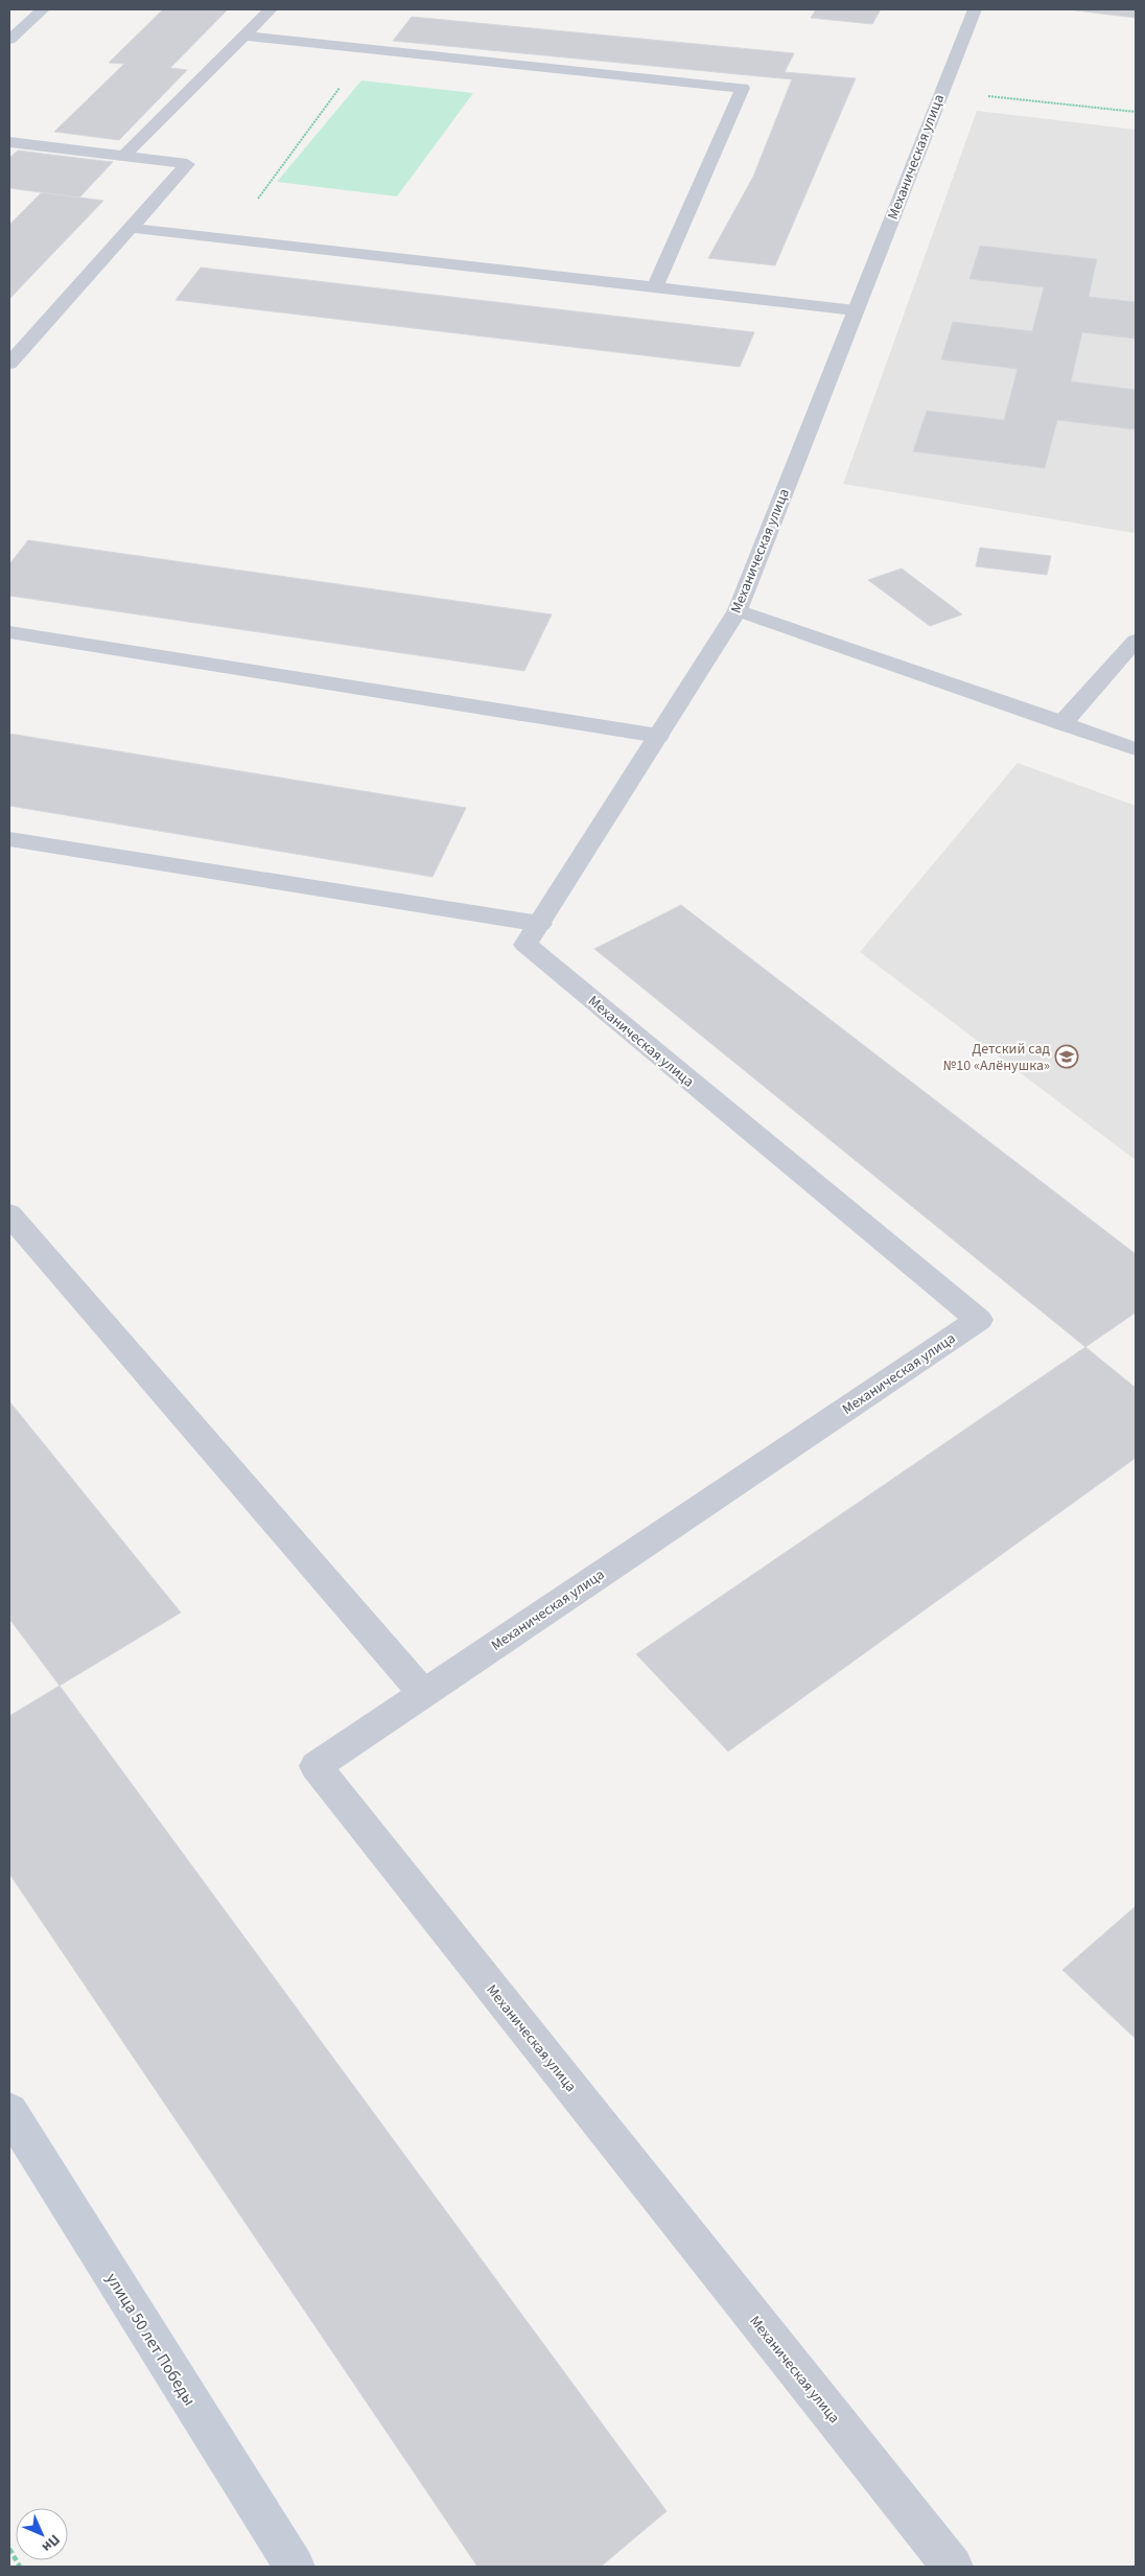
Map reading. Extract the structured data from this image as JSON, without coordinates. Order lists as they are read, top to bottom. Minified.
{"streets":{"main road":["улица 50 лет Победы"],"street":["Механическая улица"]},"places":{"school or university":["Детский сад №10 «Алёнушка»"]},"north":"bottom right"}
